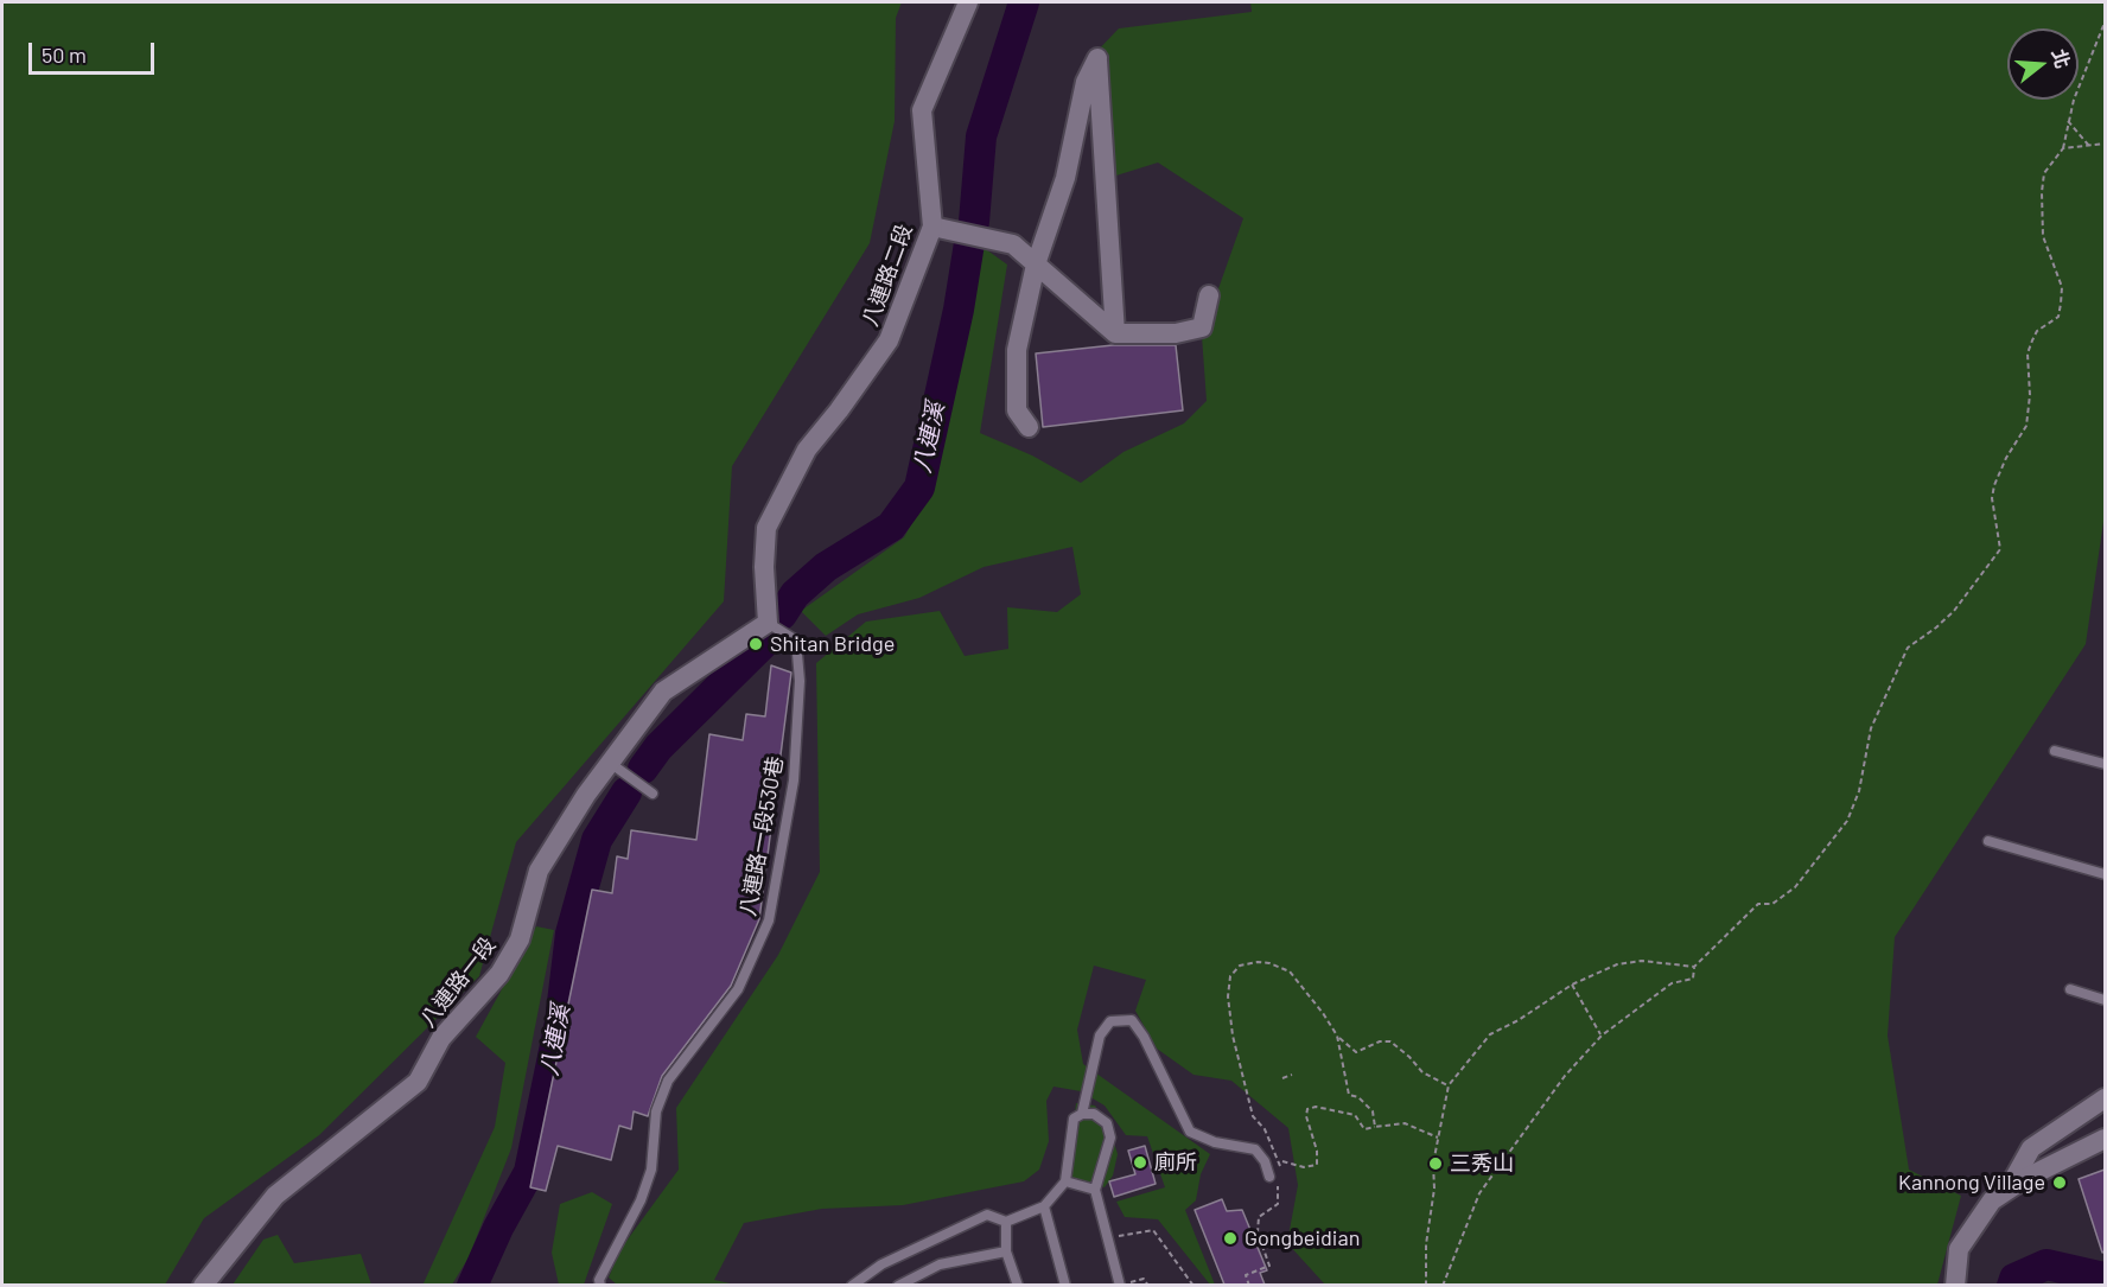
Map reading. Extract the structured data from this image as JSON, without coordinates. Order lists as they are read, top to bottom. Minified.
{"streets":{"street":["八連路二段","八連路一段"],"lane":["八連路一段530巷"]},"crossings":[["八連路二段","八連路一段530巷"],["八連路二段","八連路一段"],["八連路一段530巷","八連路一段"]],"water":["八連溪"],"places":["Shitan Bridge","廁所","三秀山","Kannong Village","Gongbeidian"],"scale_bar":"50 m","north":"right"}
